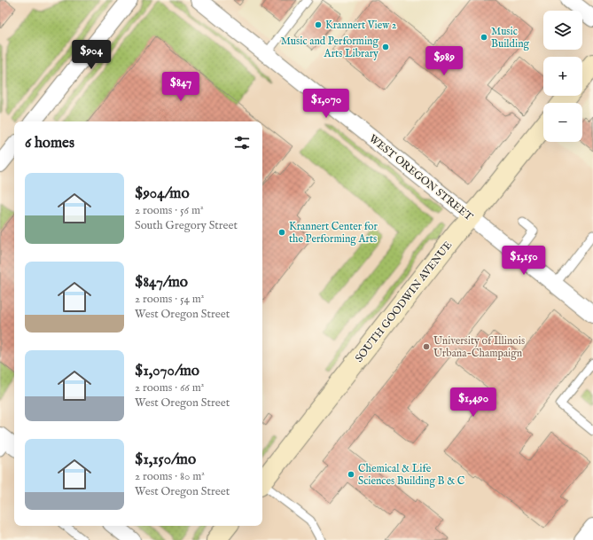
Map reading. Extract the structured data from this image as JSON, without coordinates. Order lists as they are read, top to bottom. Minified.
{"streets":{"street":["WEST OREGON STREET","SOUTH GOODWIN AVENUE"]},"crossings":[["WEST OREGON STREET","SOUTH GOODWIN AVENUE"]],"places":["Krannert View 2","Music Building","Music and Performing Arts Library","Krannert Center for the Performing Arts","University of Illinois Urbana-Champaign","Chemical & Life Sciences Building B & C"],"page":{"map_buttons":["+","−"],"price":["$904","$989","$847","$1,070","$1,150","$1,490"],"heading":"6 homes","list":[{"name":"$904/mo","note":"2 rooms · 56 m² · South Gregory Street"},{"name":"$847/mo","note":"2 rooms · 54 m² · West Oregon Street"},{"name":"$1,070/mo","note":"2 rooms · 66 m² · West Oregon Street"},{"name":"$1,150/mo","note":"2 rooms · 80 m² · West Oregon Street"}]}}
